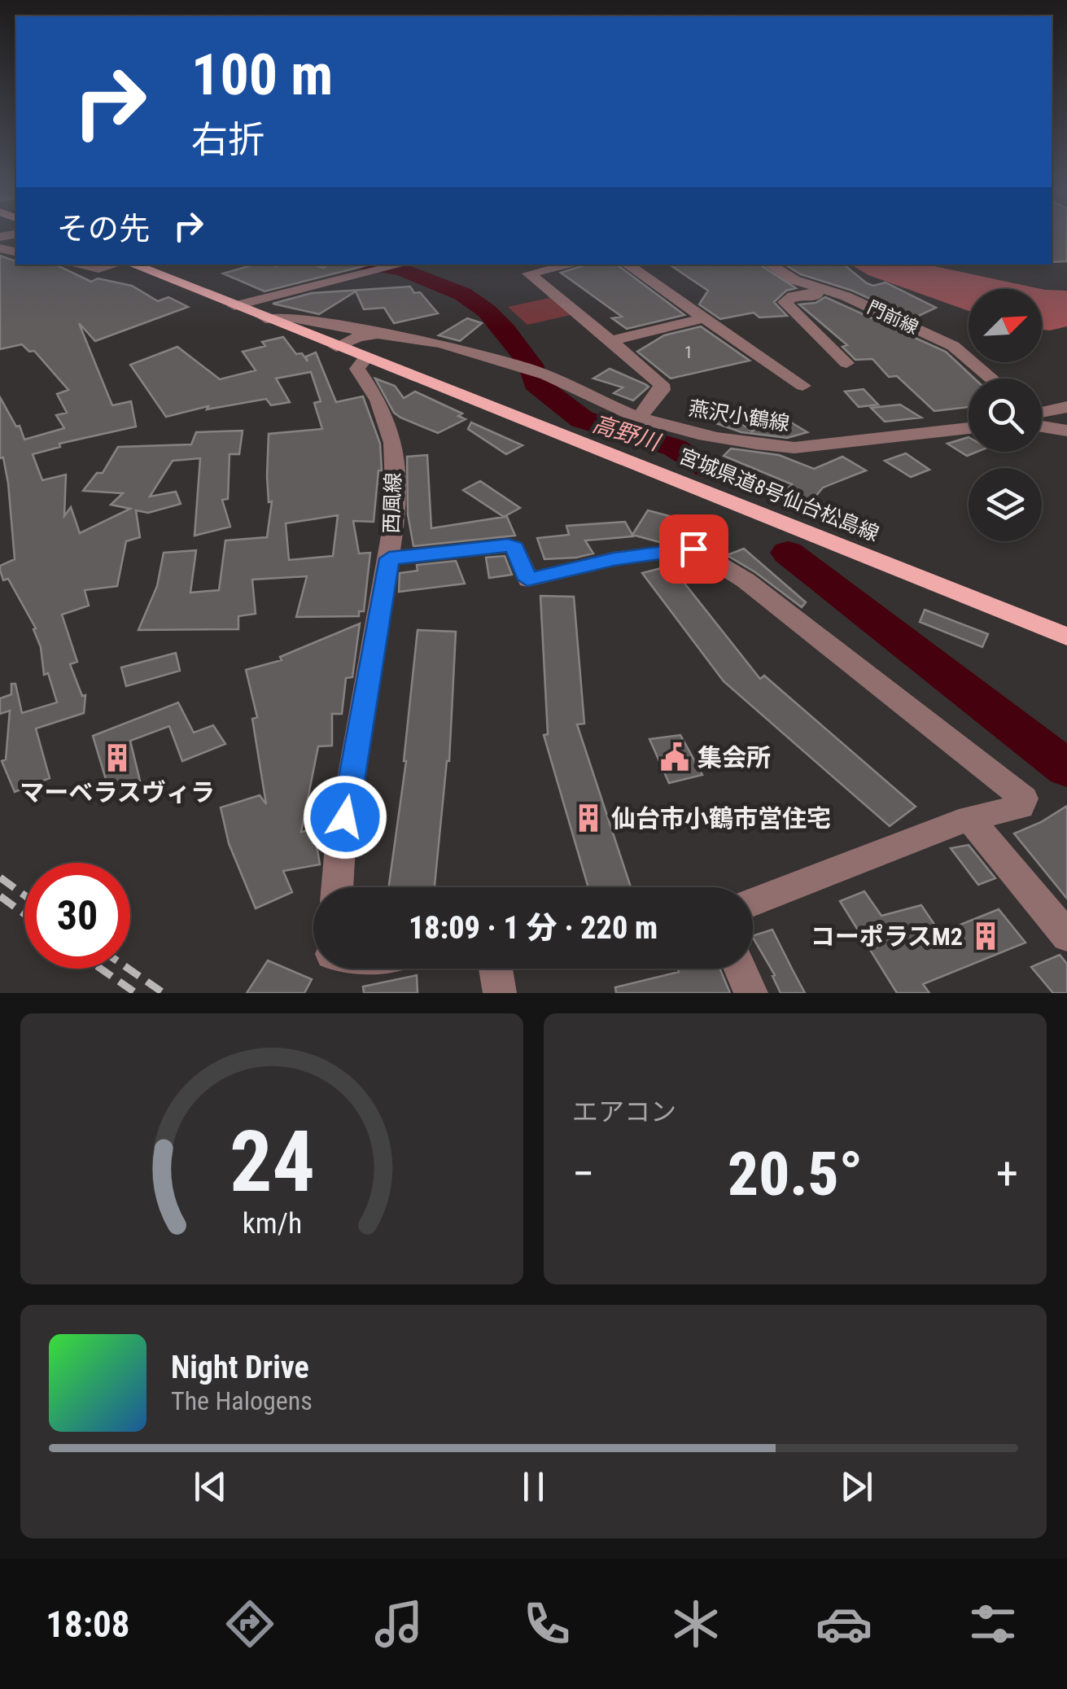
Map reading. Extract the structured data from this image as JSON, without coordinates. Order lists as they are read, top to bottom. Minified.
{"streets":{"main road":["宮城県道8号仙台松島線"],"street":["門前線","燕沢小鶴線","西風線"]},"crossings":[["宮城県道8号仙台松島線","西風線"]],"water":["高野川"],"places":{"public building":["集会所"],"building":["マーベラスヴィラ","仙台市小鶴市営住宅","コーポラスM2"]},"house_numbers":["1"],"north":"top right","page":{"turn":["100 m","右折"],"then":"その先","limit":"30","trip":"18:09 · 1 分 · 220 m","tile":"エアコン","heat":["−","20.5°","+"],"song":["Night Drive","The Halogens"],"tabs":"18:08","gauge":["24","km/h"]}}
